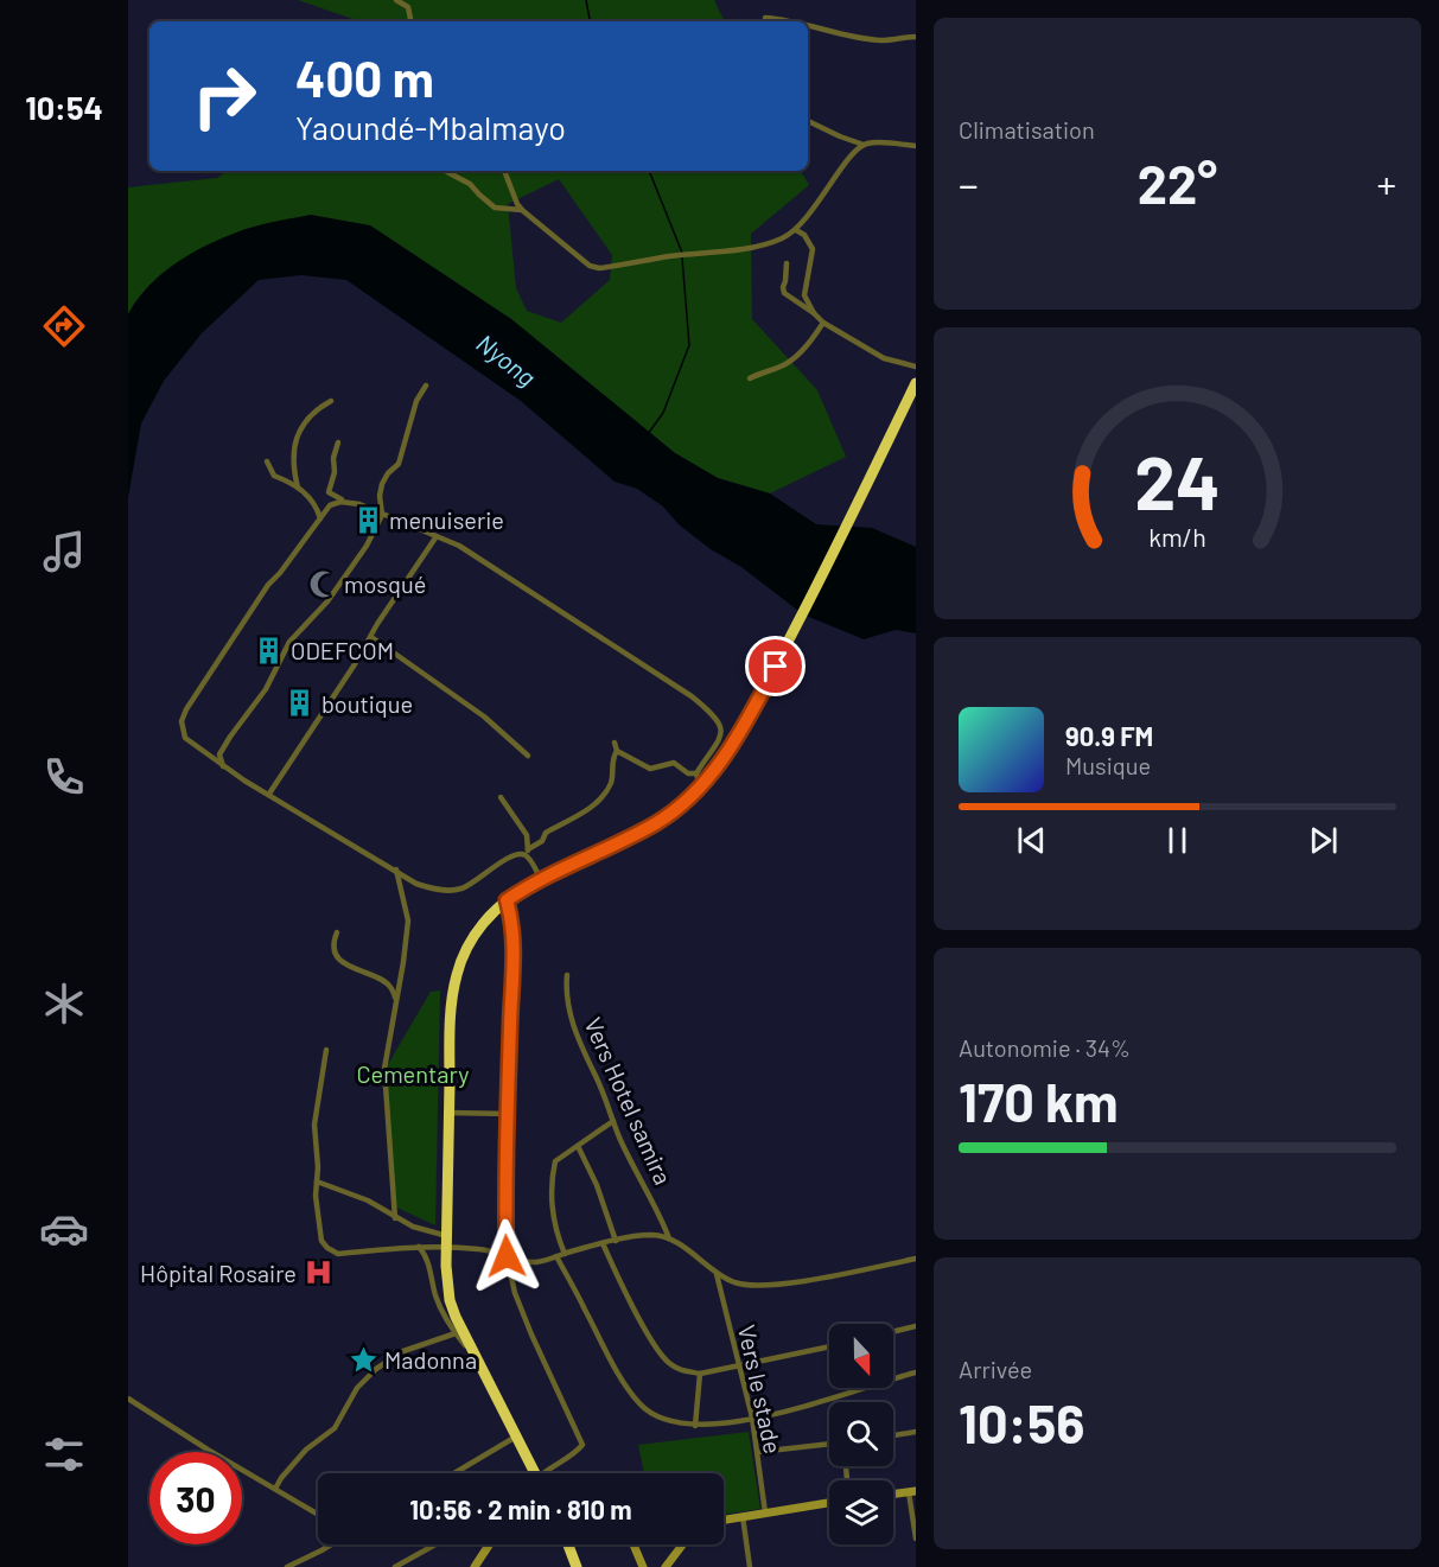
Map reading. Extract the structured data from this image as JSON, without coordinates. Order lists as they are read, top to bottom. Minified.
{"streets":{"street":["Vers Hotel samira","Vers le stade"]},"water":["Nyong"],"parks":["Cementary"],"places":{"building":["menuiserie","ODEFCOM","boutique"],"mosque":["mosqué"],"hospital":["Hôpital Rosaire"],"place":["Madonna"]},"north":"bottom","page":{"tabs":"10:54","tile":["Climatisation",["Autonomie · 34%","170 km"],["Arrivée","10:56"]],"turn":["400 m","Yaoundé-Mbalmayo"],"heat":["−","22°","+"],"song":["90.9 FM","Musique"],"limit":"30","trip":"10:56 · 2 min · 810 m","gauge":["24","km/h"]}}
